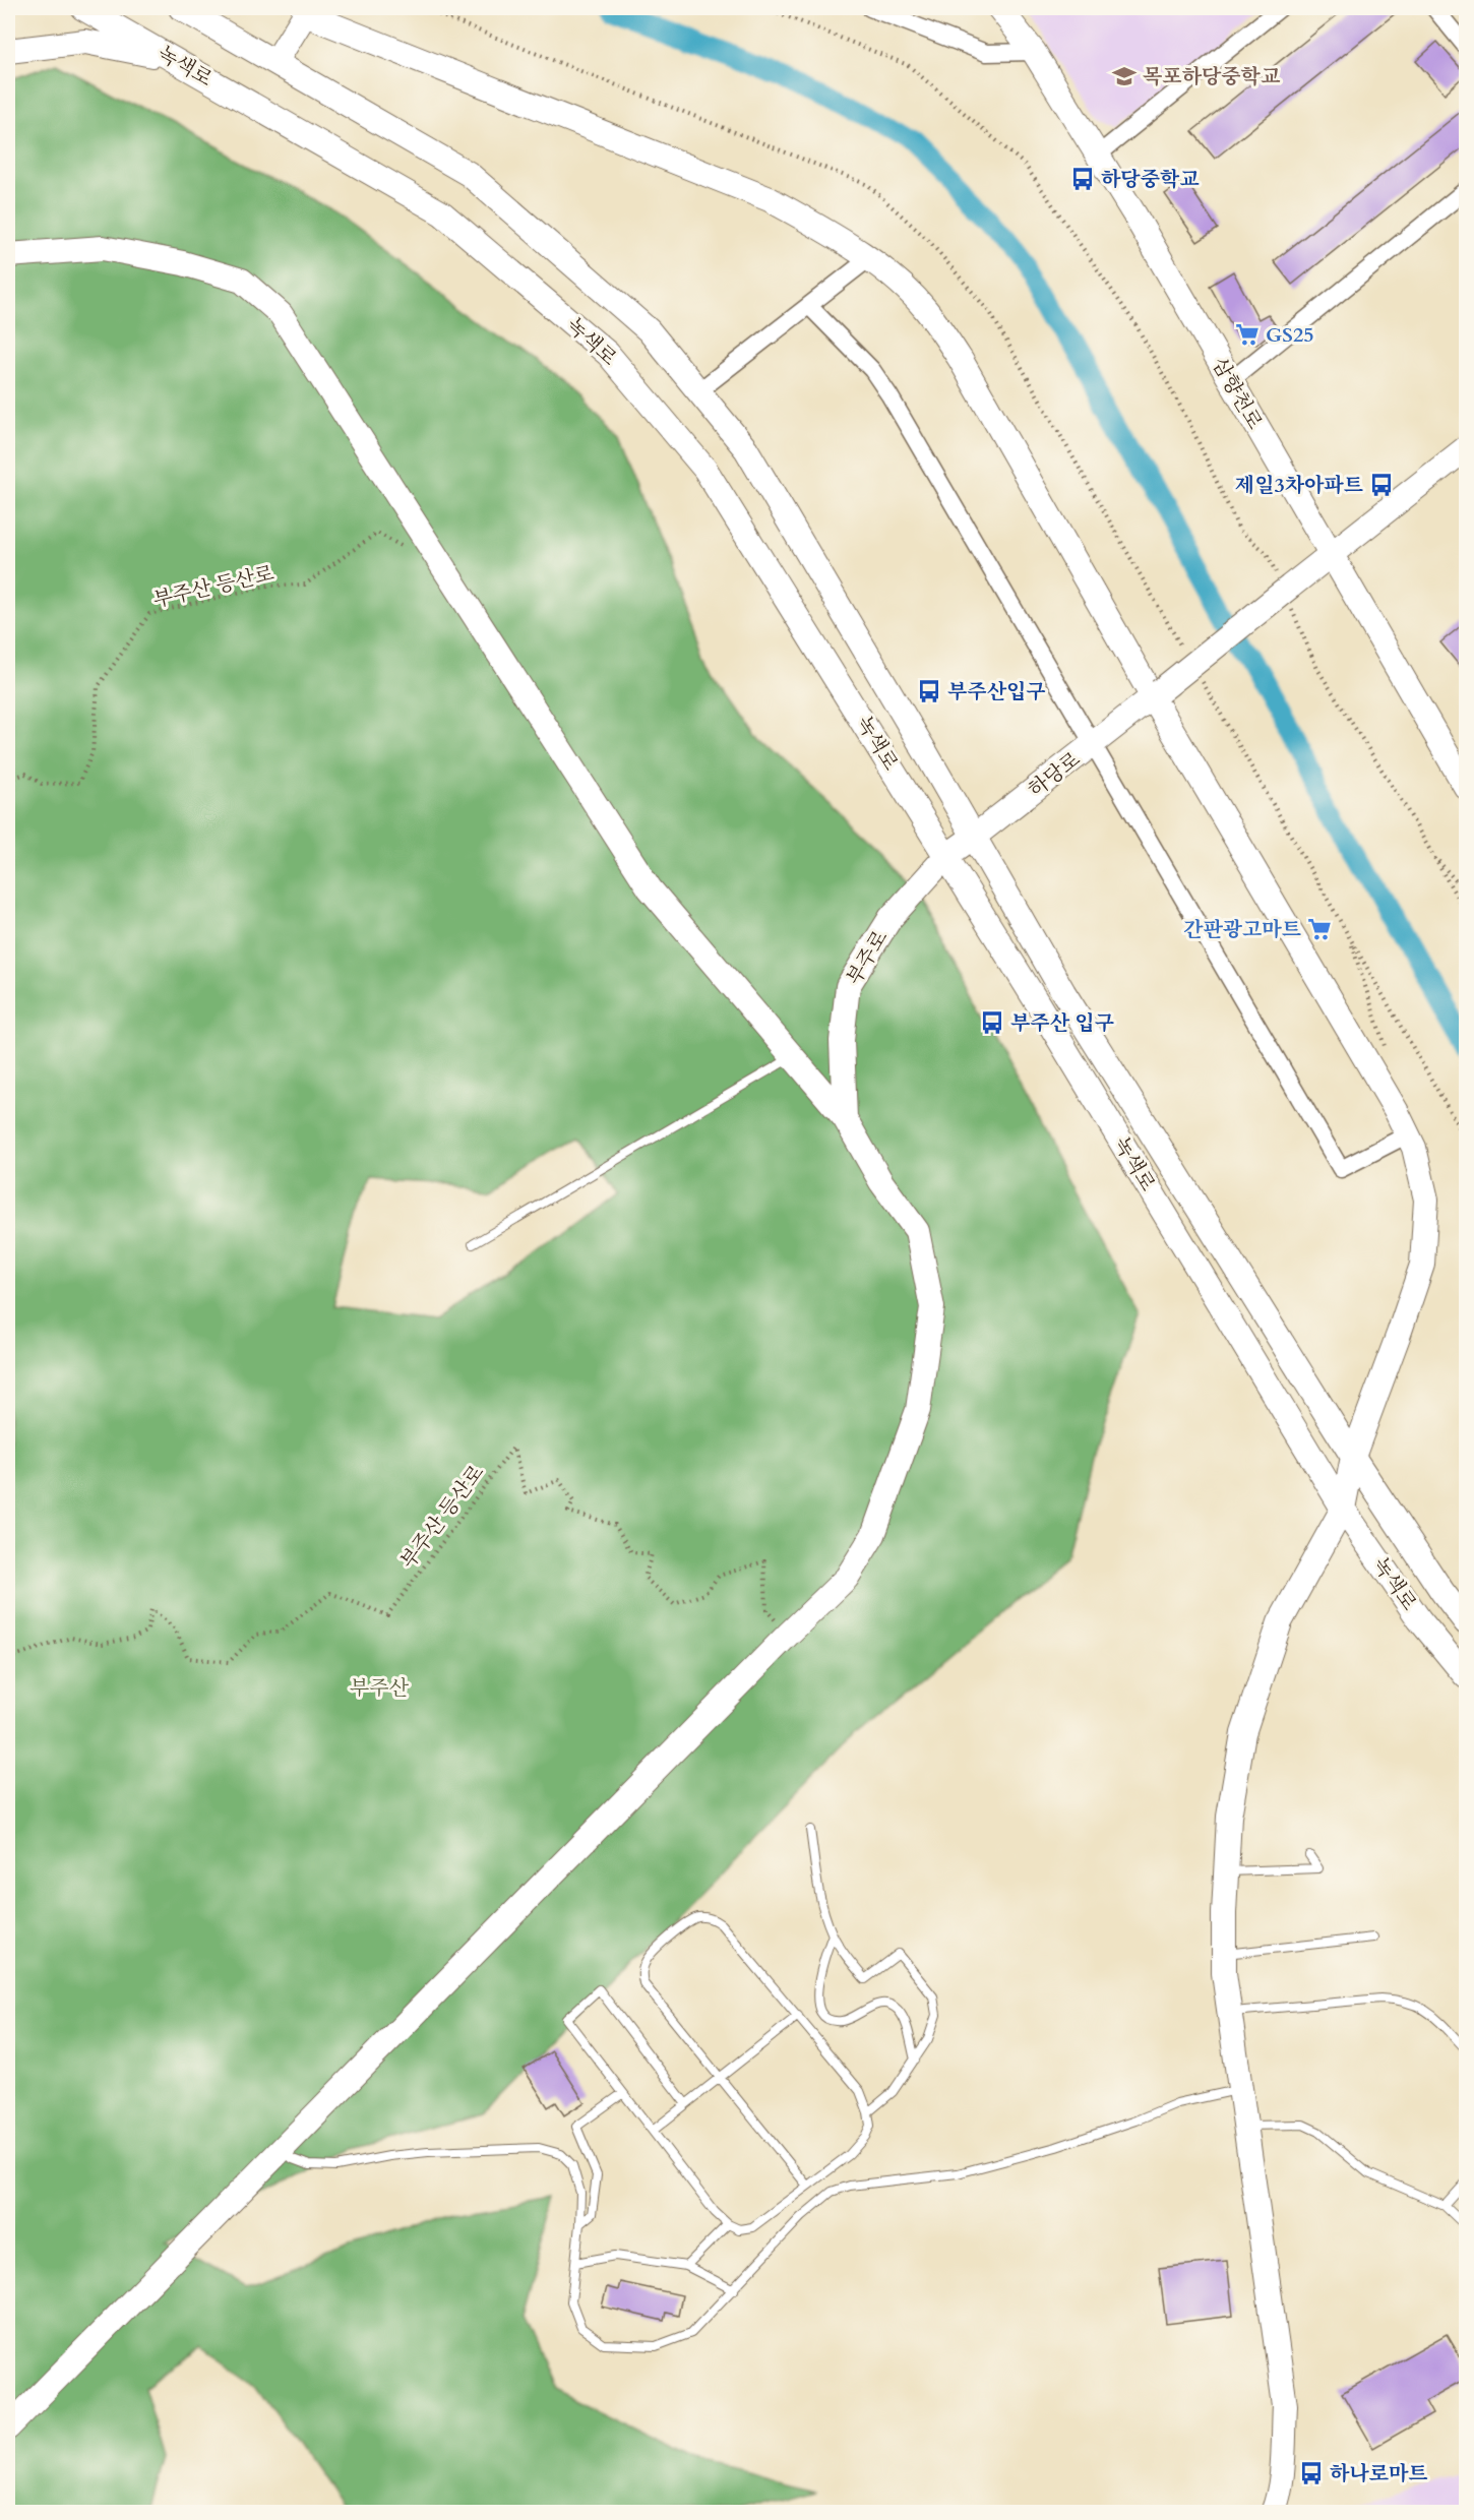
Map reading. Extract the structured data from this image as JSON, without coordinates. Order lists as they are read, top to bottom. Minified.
{"streets":{"street":["녹색로","삼향천로","하당로","부주로"],"path":["부주산 등산로"]},"crossings":[["녹색로","하당로"],["녹색로","부주로"],["하당로","부주로"]],"parks":["부주산"],"places":{"school or university":["목포하당중학교"],"bus stop":["하당중학교","제일3차아파트","부주산입구","부주산 입구","하나로마트"],"supermarket":["GS25","간판광고마트"]}}
